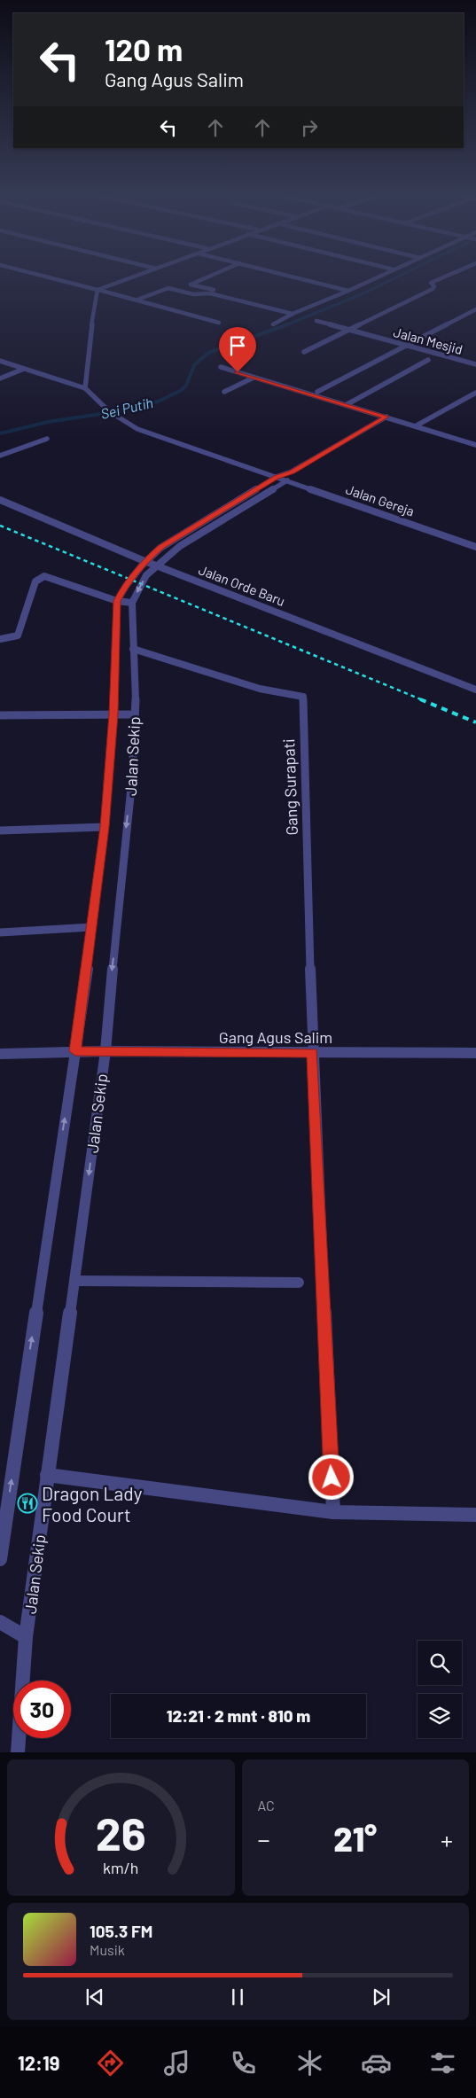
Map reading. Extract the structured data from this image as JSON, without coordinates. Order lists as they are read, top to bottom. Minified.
{"streets":{"street":["Jalan Mesjid","Jalan Gereja","Jalan Orde Baru","Jalan Sekip","Gang Surapati","Gang Agus Salim"]},"crossings":[["Jalan Gereja","Jalan Sekip"],["Jalan Orde Baru","Jalan Sekip"],["Jalan Sekip","Gang Surapati"],["Jalan Sekip","Gang Agus Salim"],["Gang Surapati","Gang Agus Salim"]],"water":["Sei Putih"],"places":{"restaurant":["Dragon Lady Food Court"]},"page":{"turn":["120 m","Gang Agus Salim"],"limit":"30","trip":"12:21 · 2 mnt · 810 m","tile":"AC","heat":["−","21°","+"],"song":["105.3 FM","Musik"],"tabs":"12:19","gauge":["26","km/h"]}}
